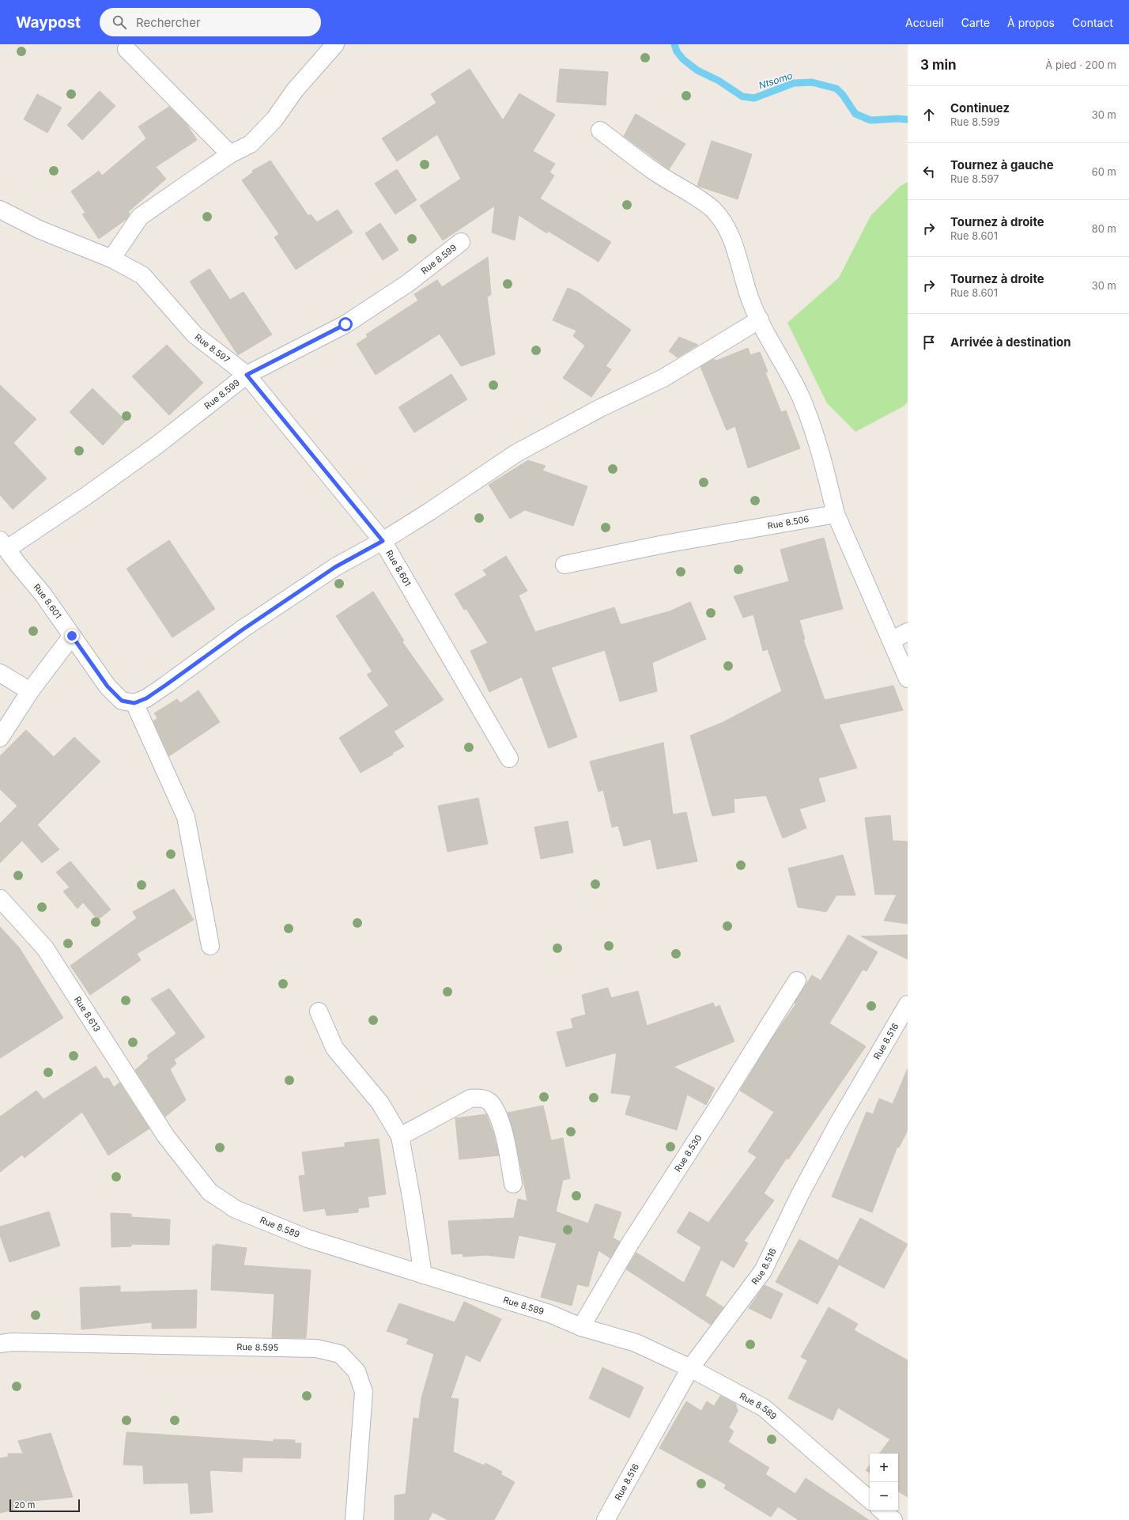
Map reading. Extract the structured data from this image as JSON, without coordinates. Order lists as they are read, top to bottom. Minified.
{"streets":{"street":["Rue 8.599","Rue 8.597","Rue 8.506","Rue 8.601","Rue 8.613","Rue 8.516","Rue 8.530","Rue 8.589","Rue 8.595"]},"crossings":[["Rue 8.599","Rue 8.597"],["Rue 8.599","Rue 8.601"],["Rue 8.597","Rue 8.601"],["Rue 8.613","Rue 8.589"],["Rue 8.516","Rue 8.589"],["Rue 8.530","Rue 8.589"]],"water":["Ntsomo"],"scale_bar":"20 m","page":{"header":"Waypost","search":"Rechercher","nav":["Accueil","Carte","À propos","Contact"],"heading":["3 min","À pied · 200 m"],"list":[["Continuez","Rue 8.599","30 m"],["Tournez à gauche","Rue 8.597","60 m"],["Tournez à droite","Rue 8.601","80 m"],["Tournez à droite","Rue 8.601","30 m"],"Arrivée à destination"],"map_buttons":["+","−"],"scale":"20 m"}}
